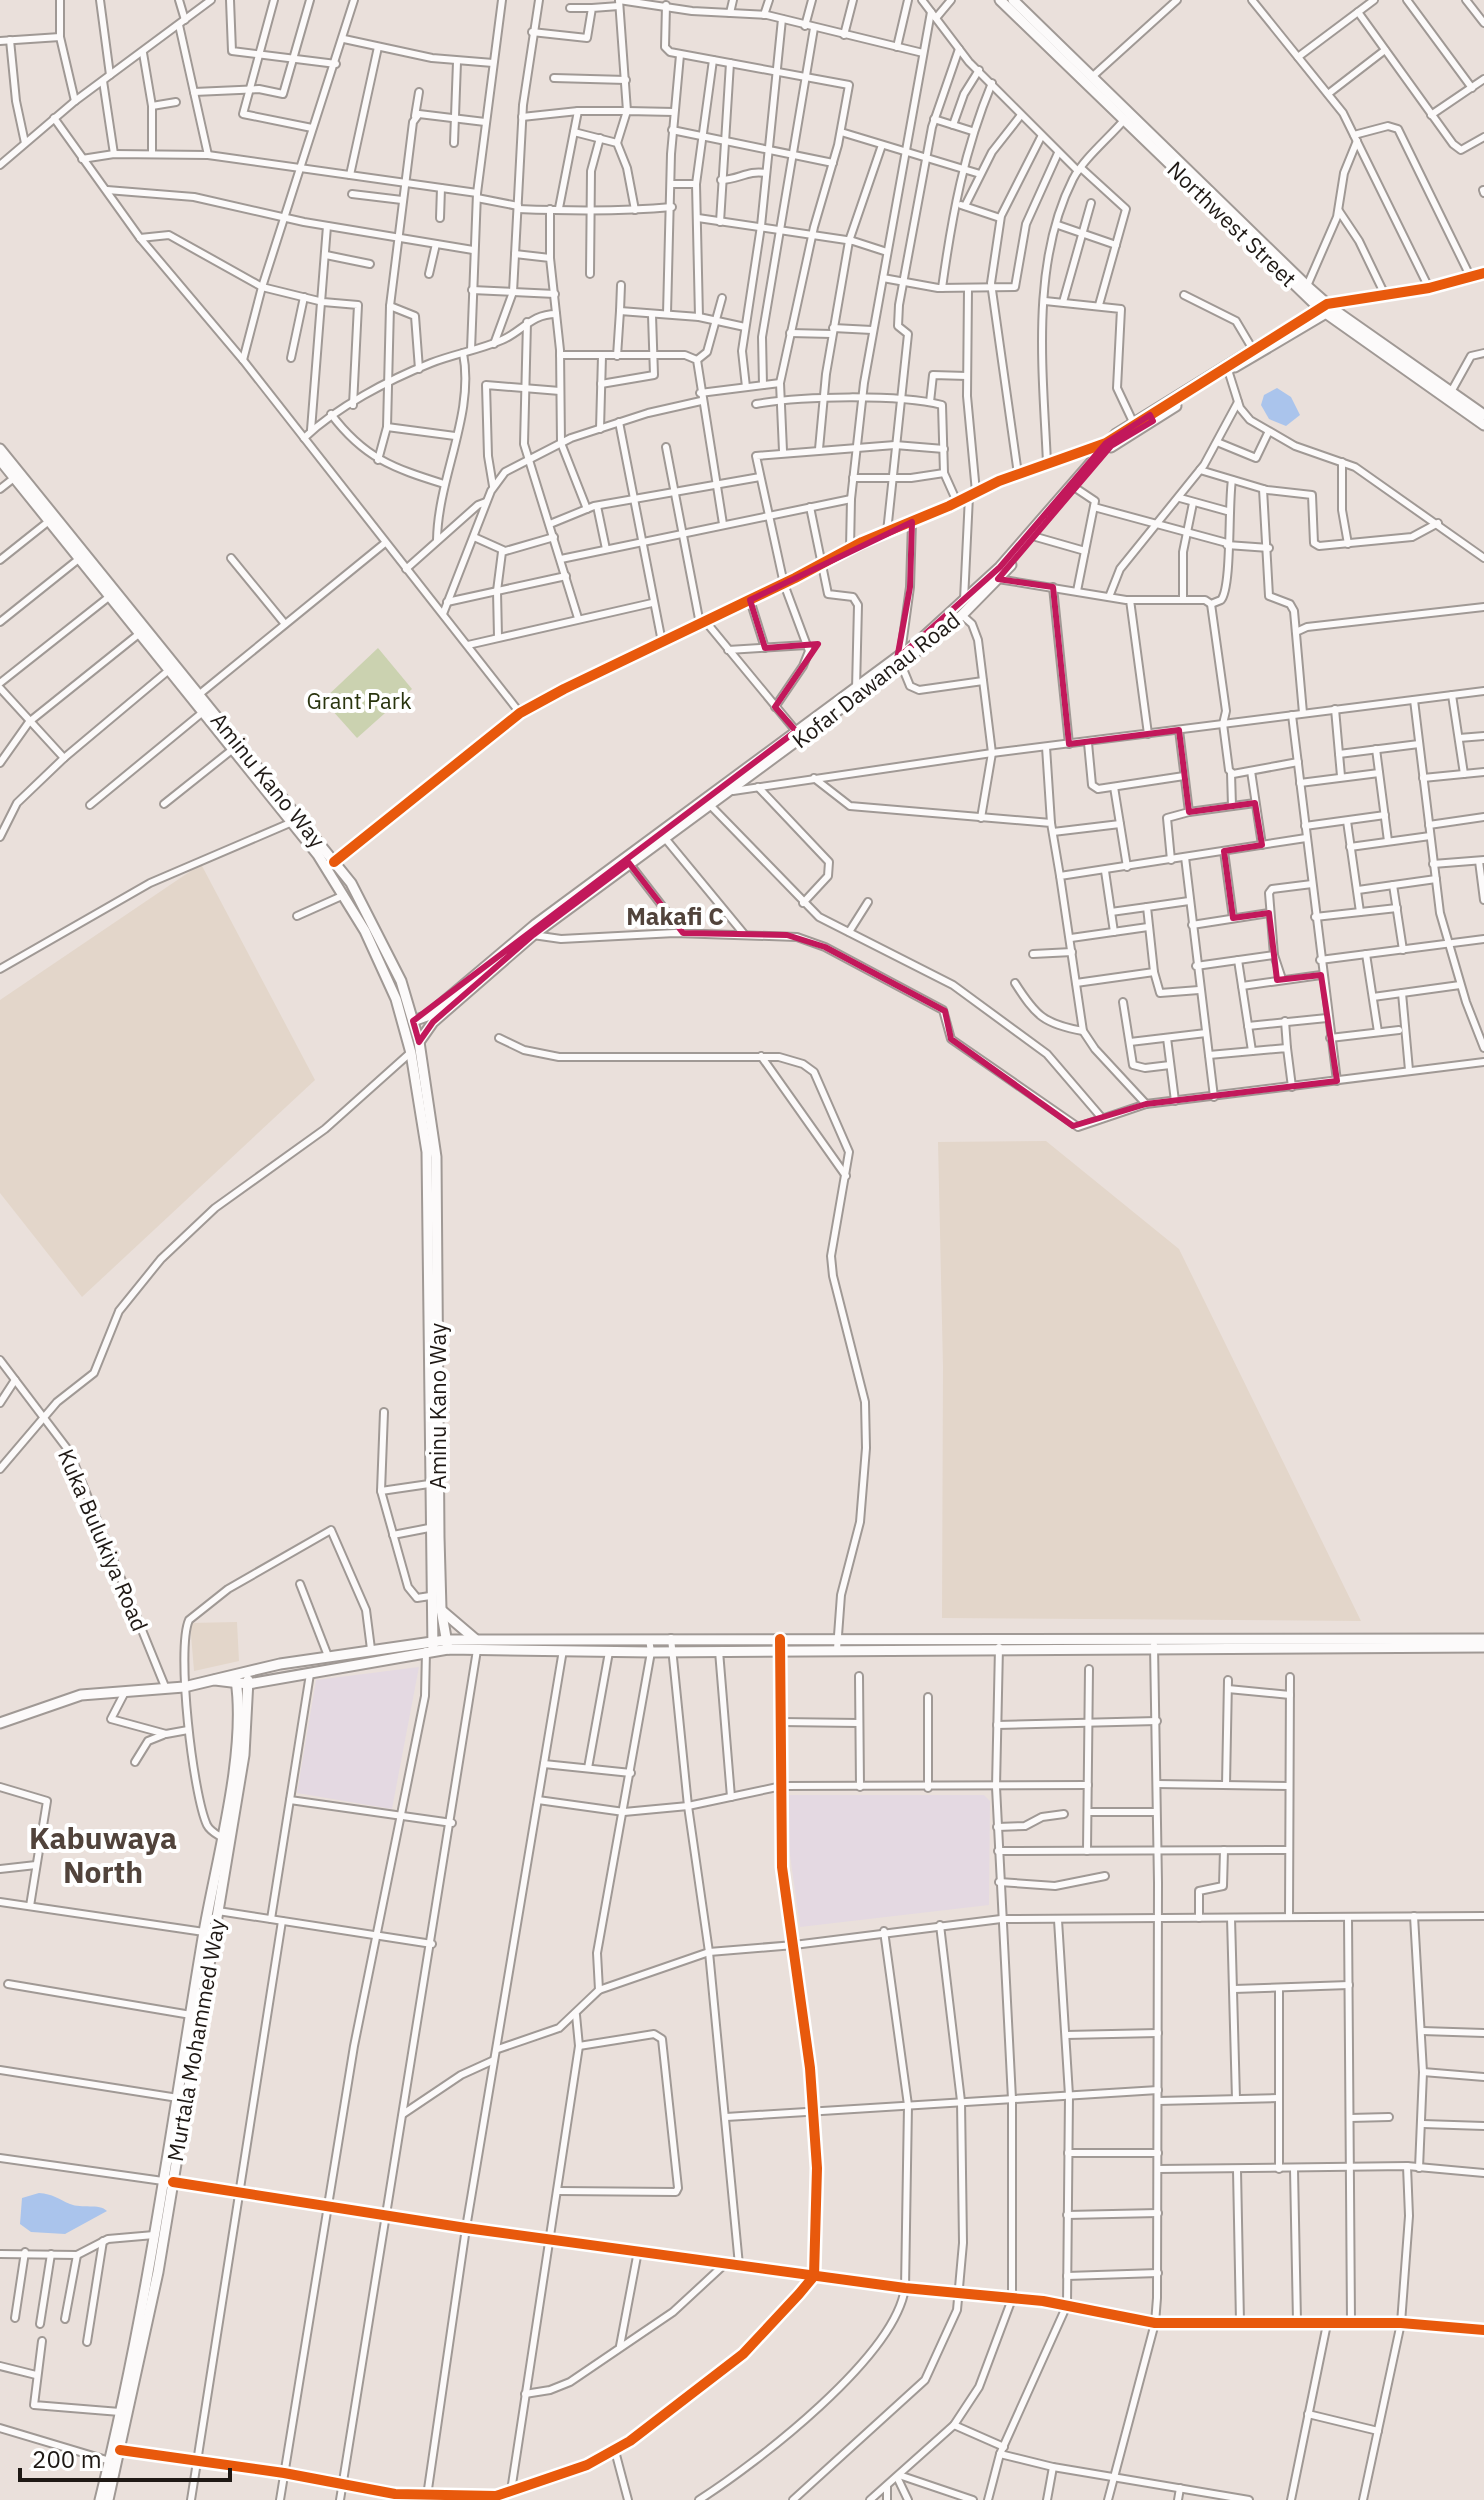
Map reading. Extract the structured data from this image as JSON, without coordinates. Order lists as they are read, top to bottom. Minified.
{"streets":{"main road":["Northwest Street","Kofar Dawanau Road","Aminu Kano Way","Murtala Mohammed Way"],"street":["Kuka Bulukiya Road"]},"crossings":[["Northwest Street","Kofar Dawanau Road"],["Kofar Dawanau Road","Aminu Kano Way"]],"districts":["Makafi C","Kabuwaya North"],"parks":["Grant Park"],"scale_bar":"200 m"}
